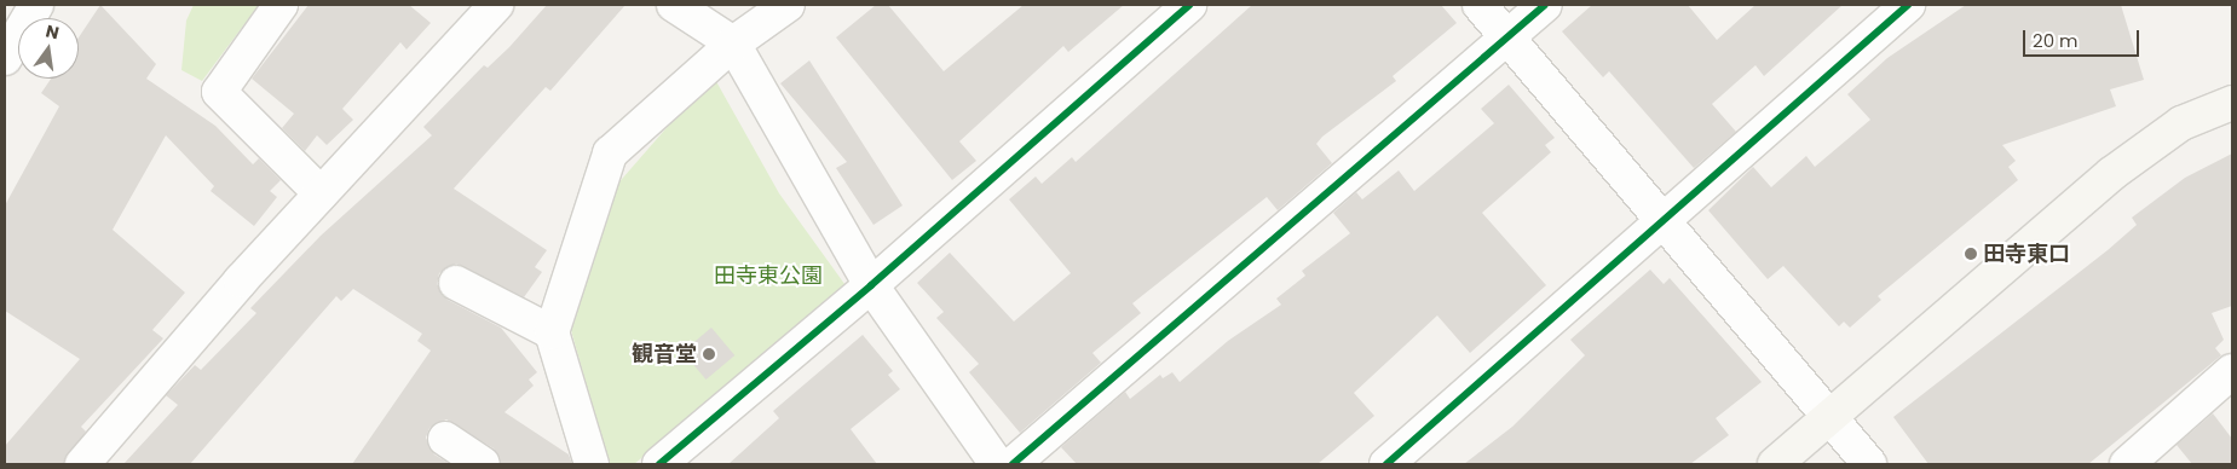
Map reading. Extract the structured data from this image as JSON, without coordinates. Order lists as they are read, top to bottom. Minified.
{"parks":["田寺東公園"],"places":["田寺東口","観音堂"],"scale_bar":"20 m","north":"top"}
